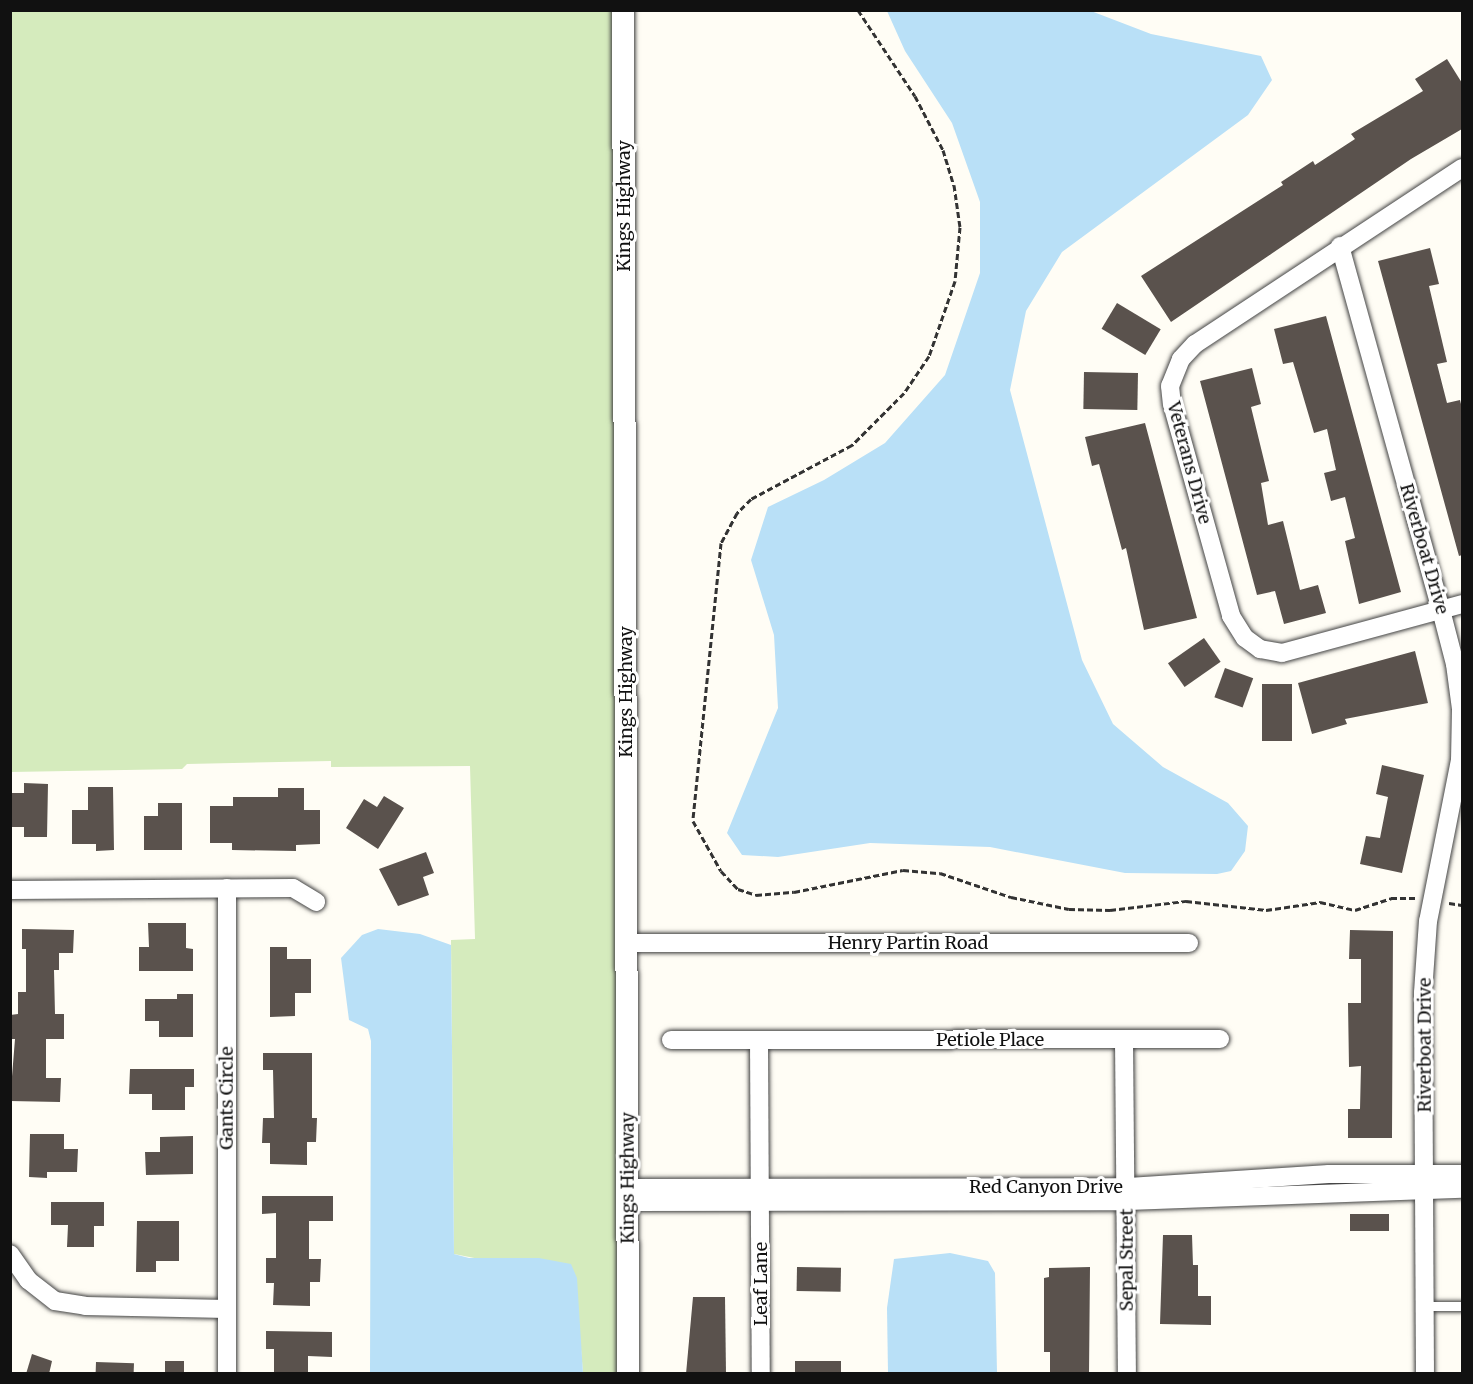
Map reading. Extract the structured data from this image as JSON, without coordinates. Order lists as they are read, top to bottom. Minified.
{"streets":{"street":["Kings Highway","Veterans Drive","Riverboat Drive","Henry Partin Road","Petiole Place","Gants Circle","Red Canyon Drive","Sepal Street","Leaf Lane"]},"crossings":[["Kings Highway","Henry Partin Road"],["Kings Highway","Red Canyon Drive"],["Veterans Drive","Riverboat Drive"],["Riverboat Drive","Red Canyon Drive"],["Petiole Place","Sepal Street"],["Red Canyon Drive","Sepal Street"],["Red Canyon Drive","Leaf Lane"]]}
